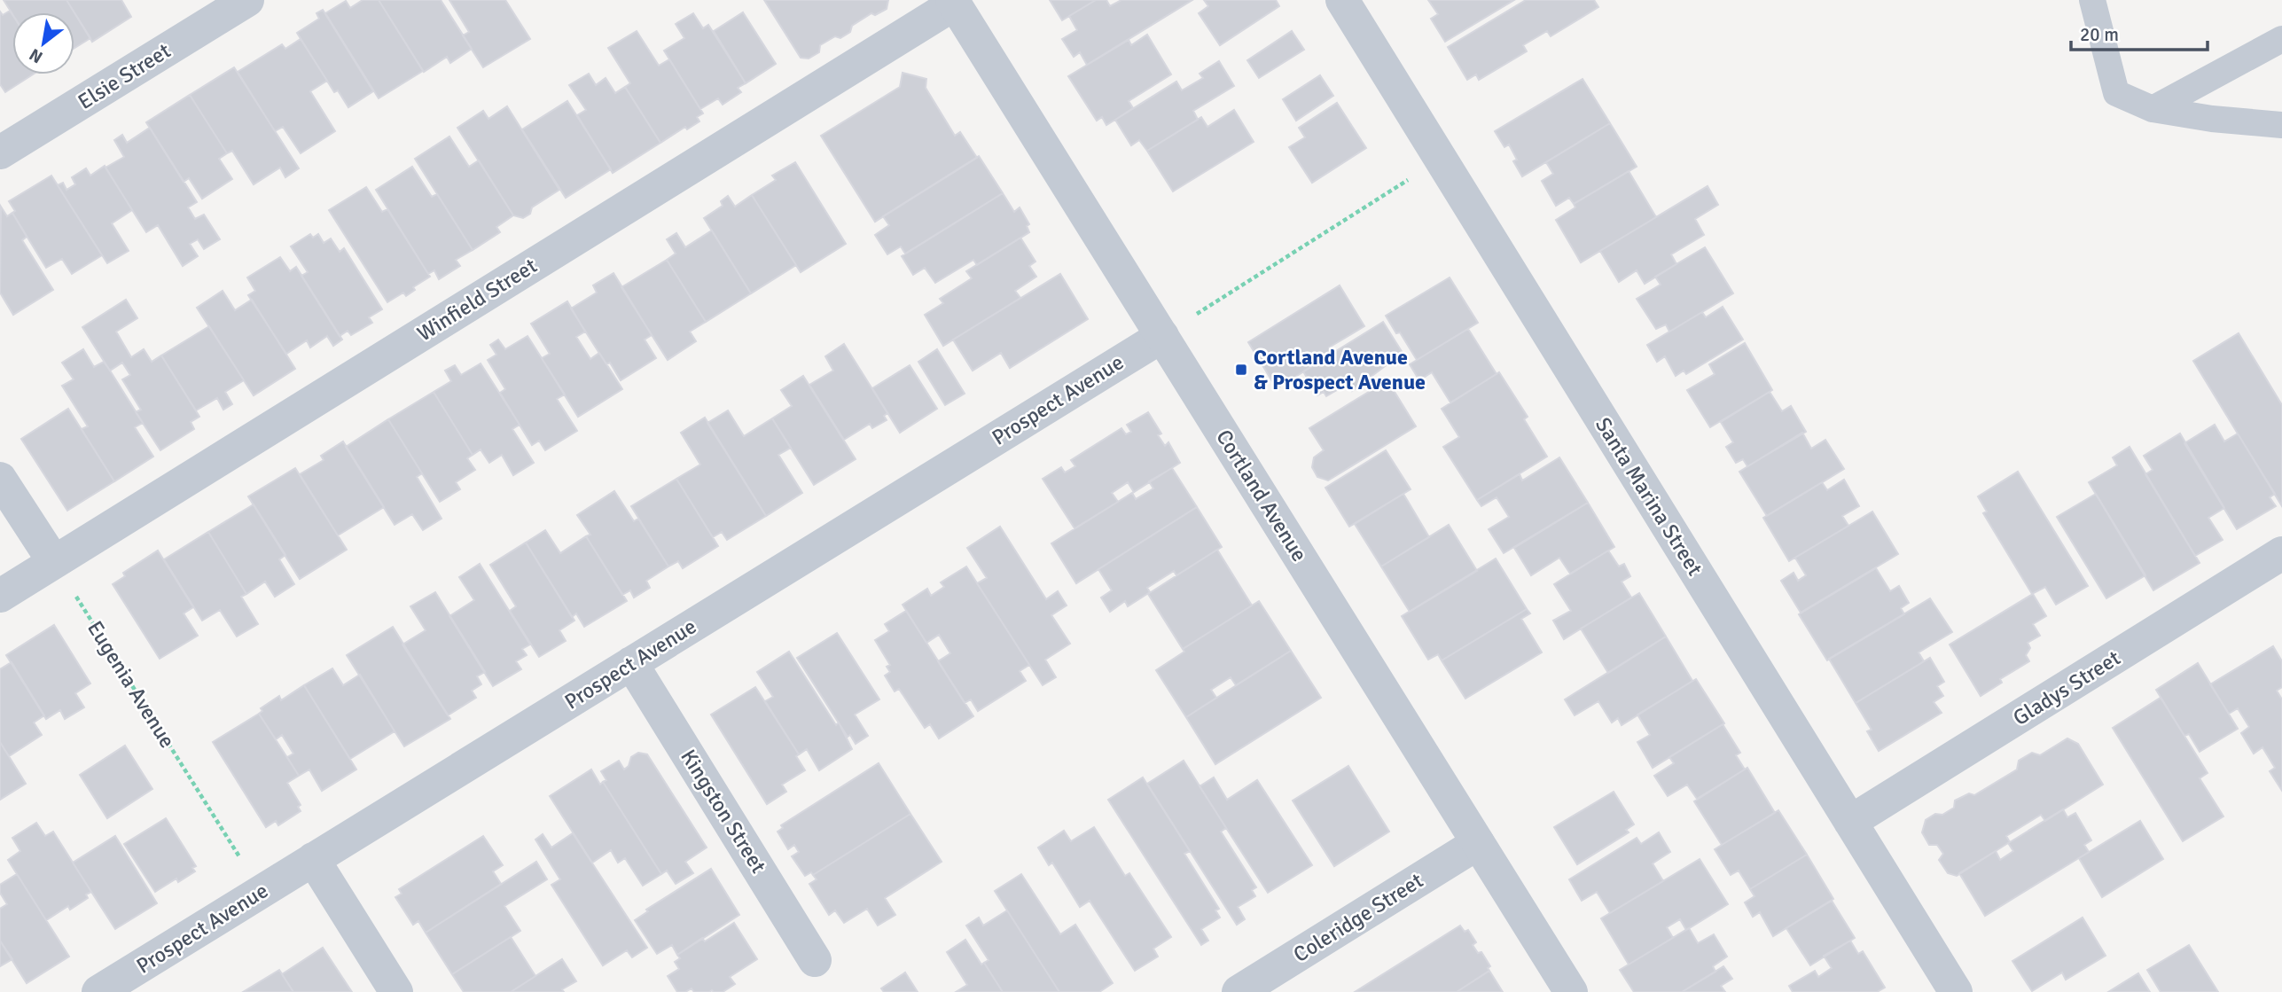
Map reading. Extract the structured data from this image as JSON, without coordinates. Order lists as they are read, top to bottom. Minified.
{"streets":{"street":["Elsie Street","Winfield Street","Prospect Avenue","Cortland Avenue","Santa Marina Street","Gladys Street","Kingston Street","Coleridge Street"],"path":["Eugenia Avenue"]},"crossings":[["Winfield Street","Cortland Avenue"],["Winfield Street","Eugenia Avenue"],["Prospect Avenue","Cortland Avenue"],["Prospect Avenue","Eugenia Avenue"],["Prospect Avenue","Kingston Street"],["Cortland Avenue","Coleridge Street"],["Santa Marina Street","Gladys Street"]],"places":{"transit":["Cortland Avenue & Prospect Avenue"]},"scale_bar":"20 m","north":"bottom left"}
